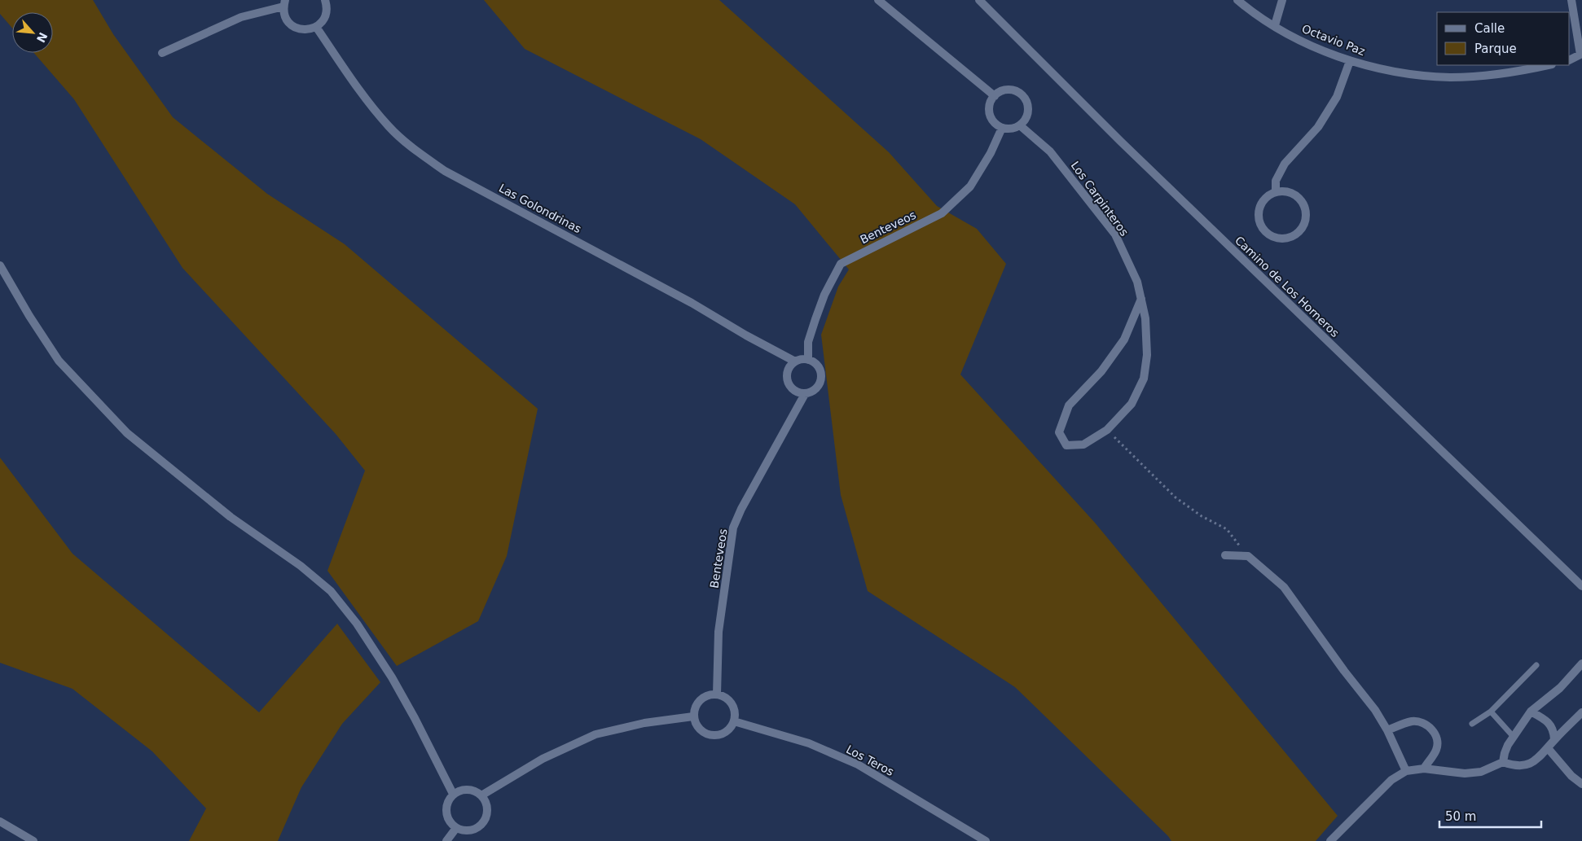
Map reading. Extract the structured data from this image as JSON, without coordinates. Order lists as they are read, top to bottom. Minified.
{"streets":{"street":["Octavio Paz","Los Carpinteros","Las Golondrinas","Benteveos","Camino de Los Horneros","Los Teros"]},"crossings":[["Los Carpinteros","Benteveos"],["Las Golondrinas","Benteveos"],["Benteveos","Los Teros"]],"legend":["Calle","Parque"],"scale_bar":"50 m","north":"bottom right"}
